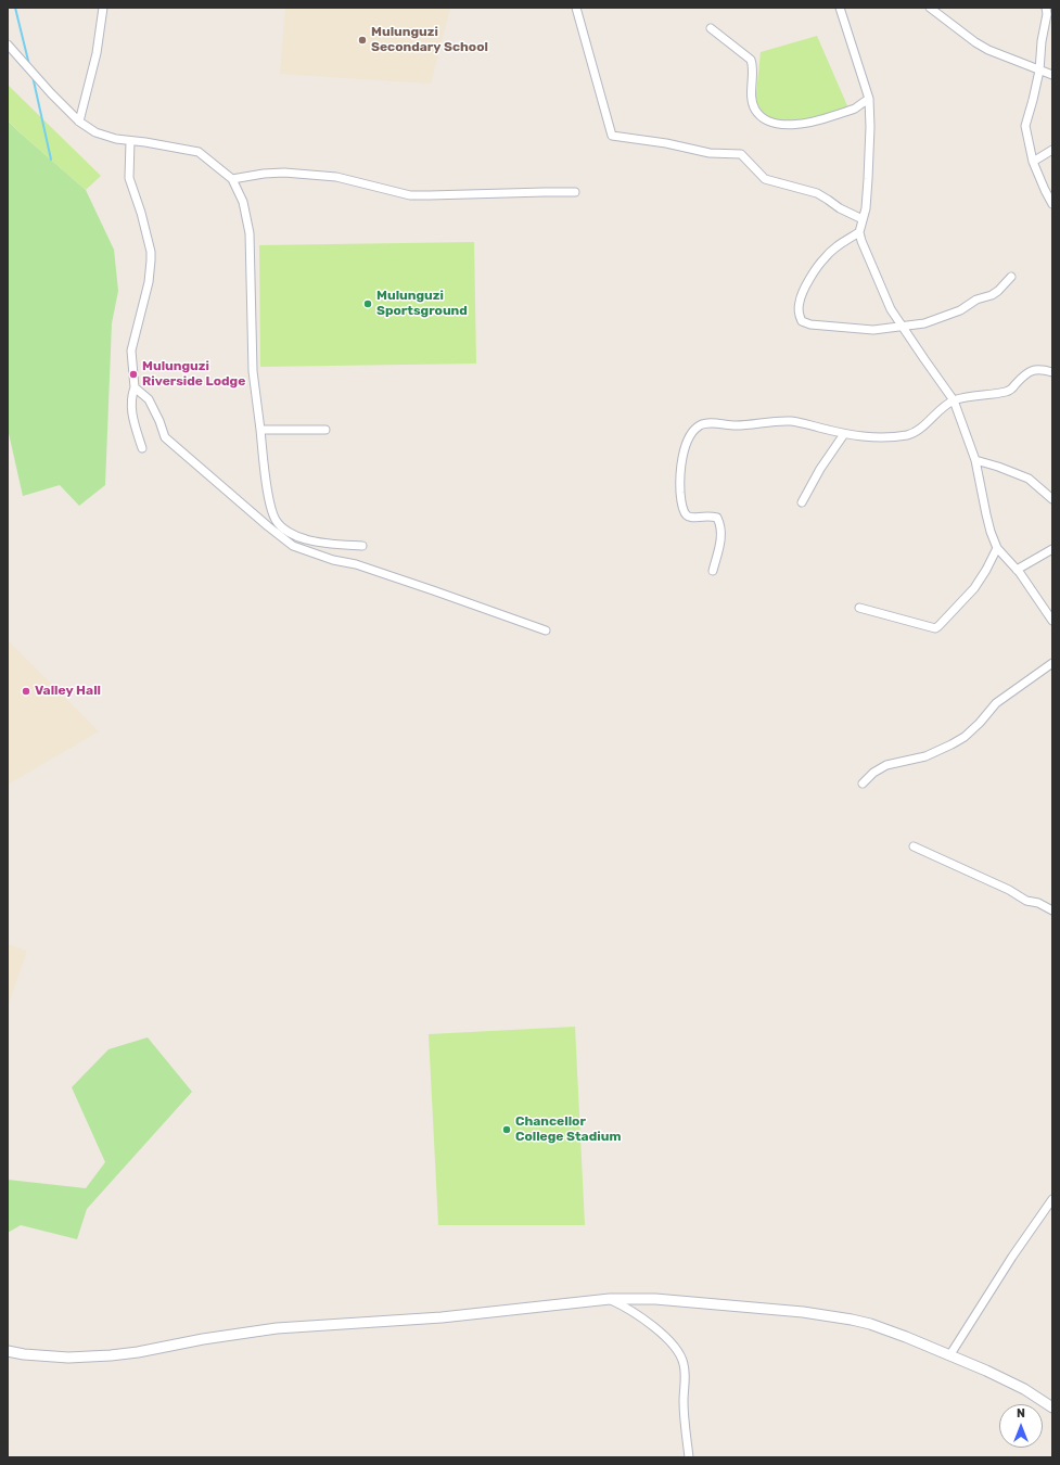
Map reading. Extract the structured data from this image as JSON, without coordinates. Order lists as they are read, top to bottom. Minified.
{"places":["Mulunguzi Secondary School","Mulunguzi Sportsground","Mulunguzi Riverside Lodge","Valley Hall","Chancellor College Stadium"],"north":"top"}
